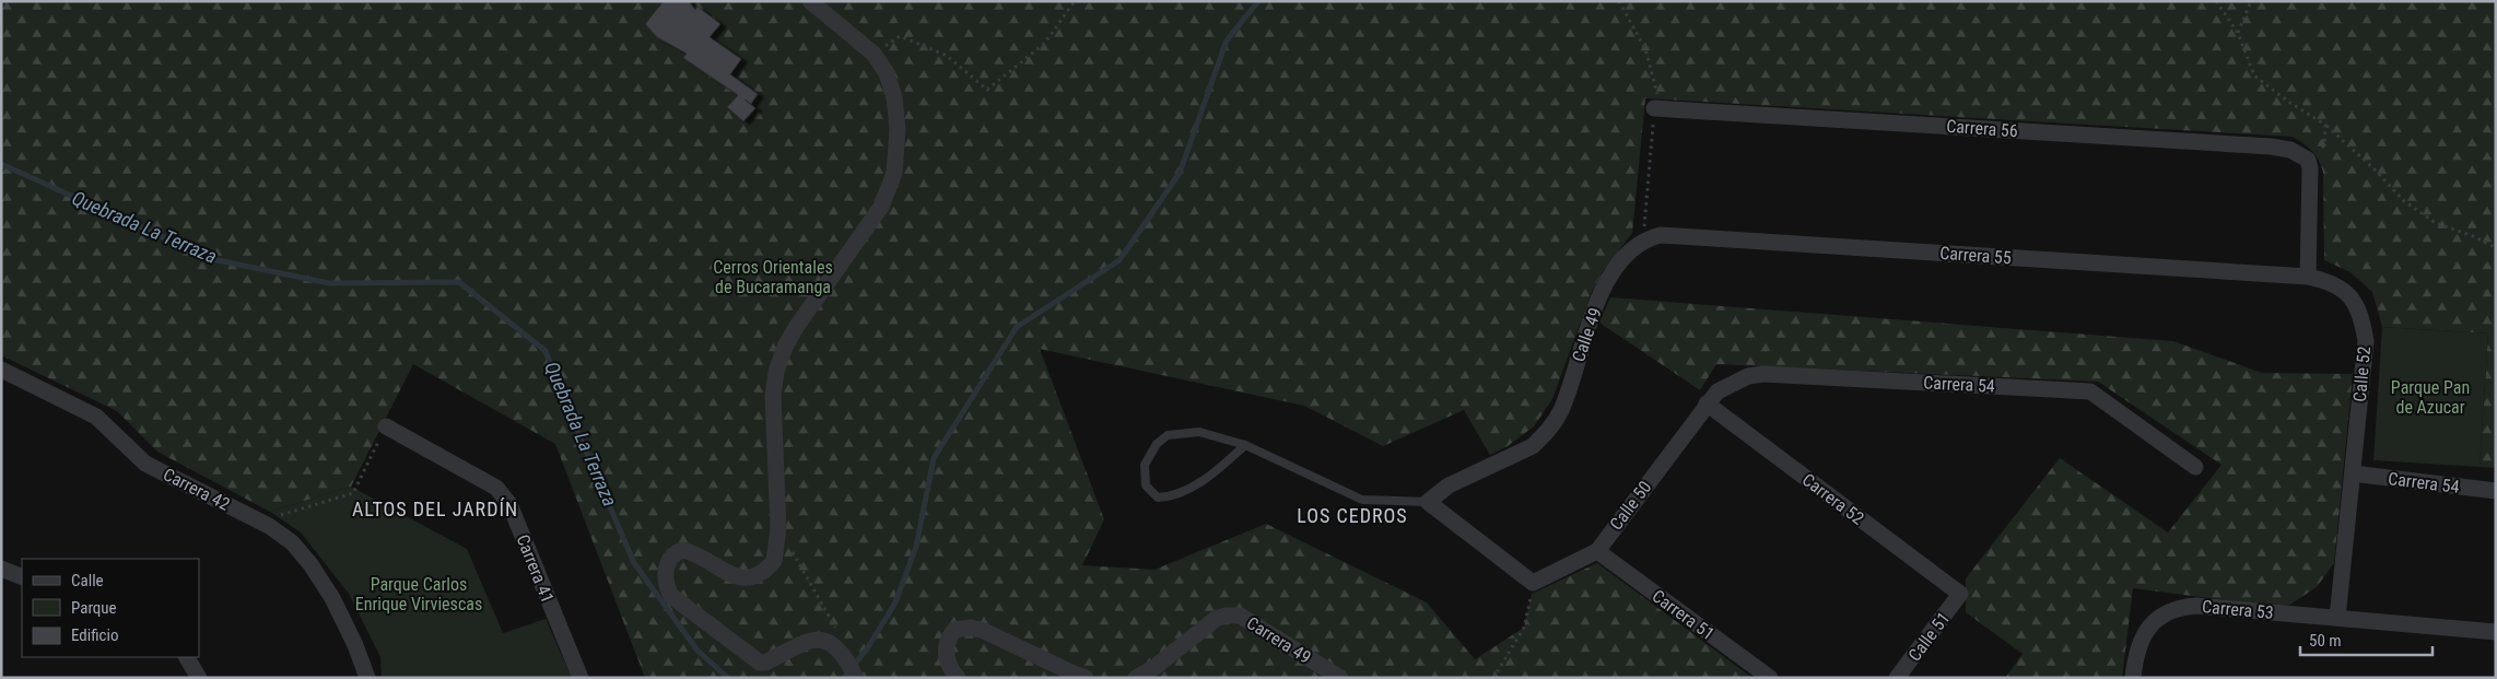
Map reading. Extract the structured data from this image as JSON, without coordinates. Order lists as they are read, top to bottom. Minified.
{"streets":{"street":["Carrera 56","Carrera 55","Calle 49","Calle 52","Carrera 54","Carrera 42","Carrera 52","Calle 50","Carrera 41","Carrera 53","Carrera 51","Calle 51","Carrera 49"]},"crossings":[["Carrera 55","Calle 49"],["Carrera 55","Calle 52"],["Calle 52","Carrera 54"],["Calle 52","Carrera 53"],["Carrera 54","Carrera 52"],["Carrera 54","Calle 50"],["Carrera 52","Calle 50"],["Carrera 52","Calle 51"],["Calle 50","Carrera 51"]],"districts":["ALTOS DEL JARDÍN","LOS CEDROS"],"water":["Quebrada La Terraza"],"parks":["Cerros Orientales de Bucaramanga","Parque Pan de Azucar","Parque Carlos Enrique Virviescas"],"legend":["Calle","Parque","Edificio"],"scale_bar":"50 m"}
